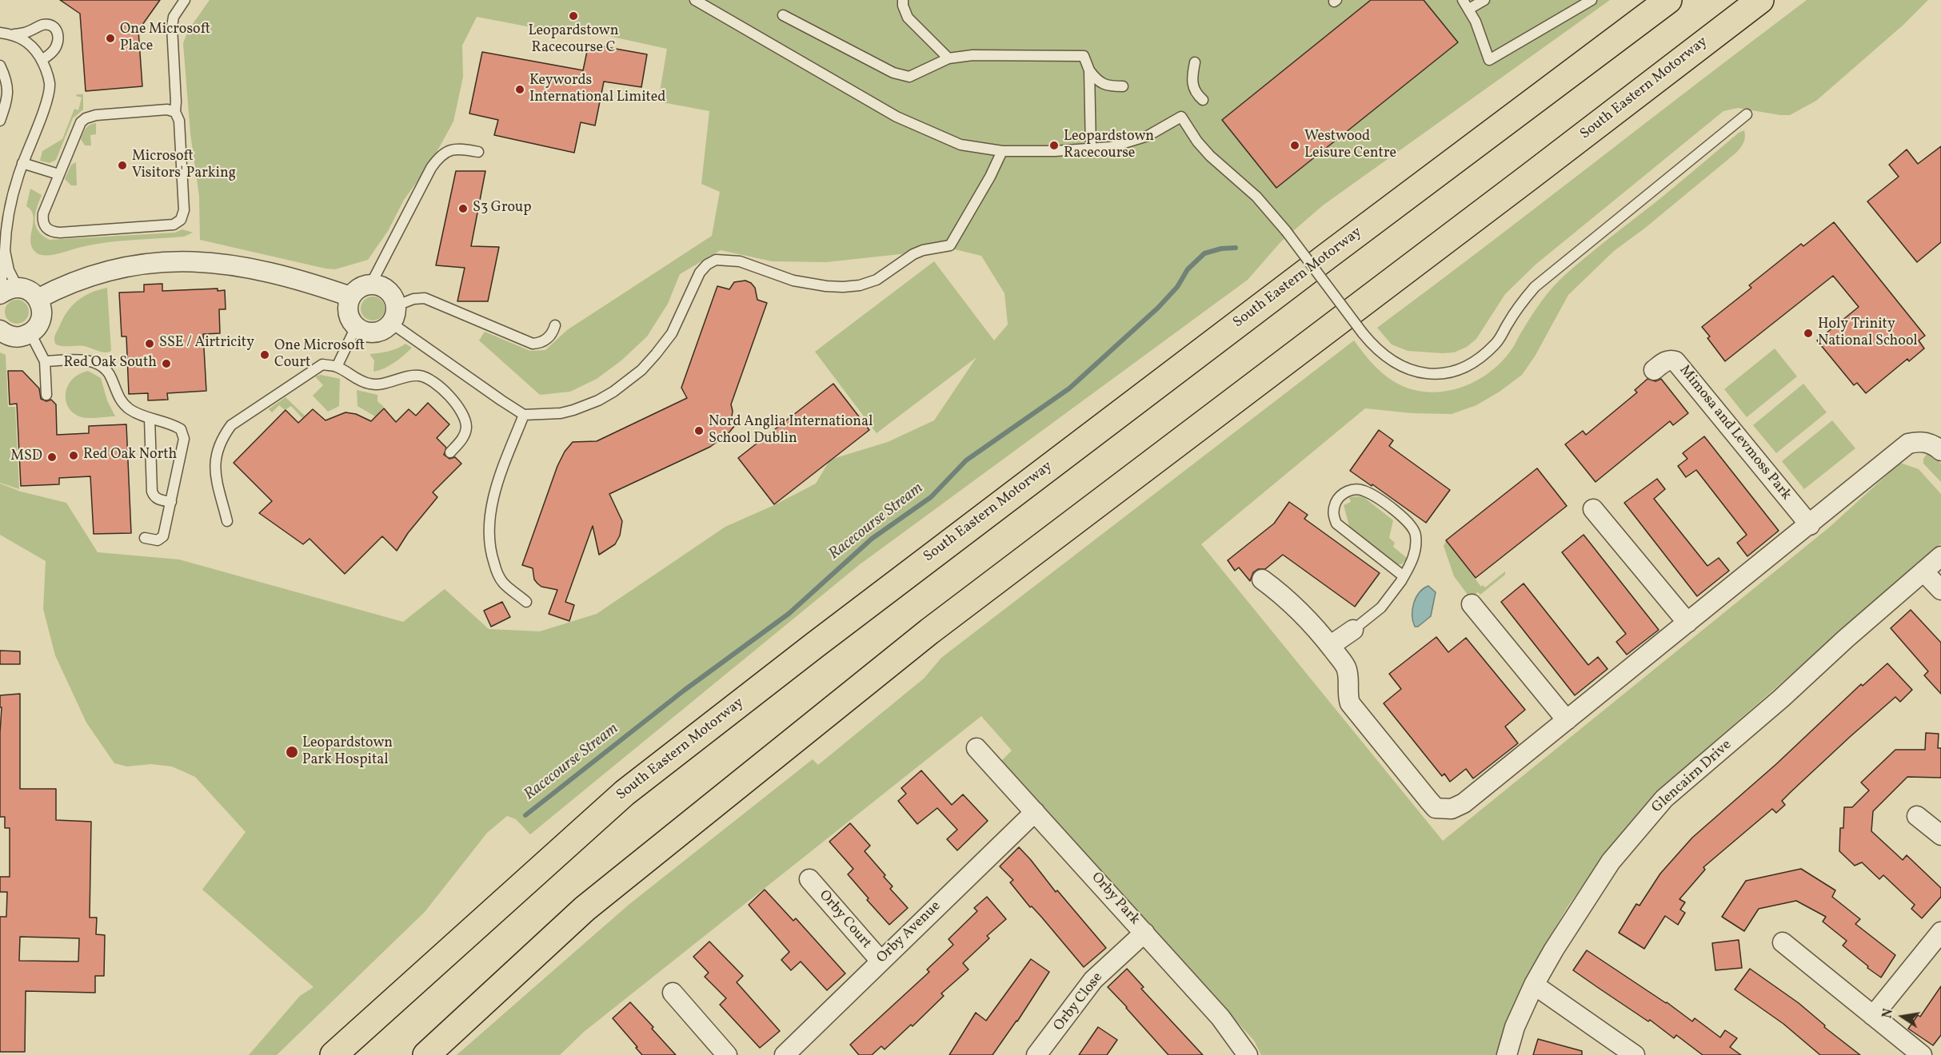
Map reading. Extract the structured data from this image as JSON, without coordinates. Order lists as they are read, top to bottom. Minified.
{"streets":{"highway":["South Eastern Motorway"],"street":["Mimosa and Levmoss Park","Glencairn Drive","Orby Park","Orby Court","Orby Avenue","Orby Close"]},"crossings":[["Orby Park","Orby Avenue"],["Orby Park","Orby Close"],["Orby Court","Orby Avenue"]],"water":["Racecourse Stream"],"places":["Leopardstown Racecourse C","One Microsoft Place","Keywords International Limited","Leopardstown Racecourse","Westwood Leisure Centre","Microsoft Visitors' Parking","S3 Group","Holy Trinity National School","SSE / Airtricity","One Microsoft Court","Red Oak South","Nord Anglia International School Dublin","Red Oak North","MSD","Leopardstown Park Hospital"],"north":"left"}
